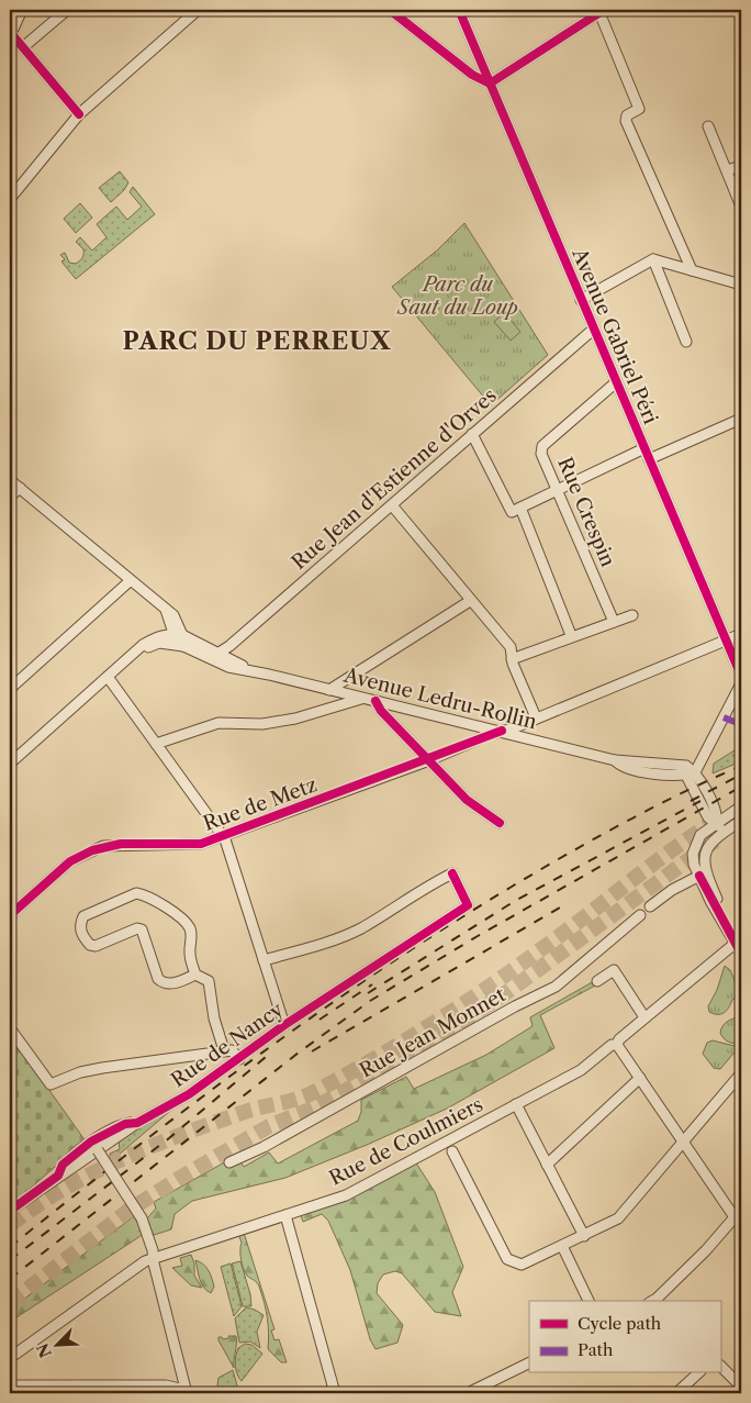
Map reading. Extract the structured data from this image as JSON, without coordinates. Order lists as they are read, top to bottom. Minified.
{"streets":{"street":["Avenue Gabriel Péri","Rue Jean d'Estienne d'Orves","Rue Crespin","Avenue Ledru-Rollin","Rue de Metz","Rue Jean Monnet","Rue de Nancy","Rue de Coulmiers"]},"crossings":[["Avenue Gabriel Péri","Rue Jean d'Estienne d'Orves"],["Avenue Gabriel Péri","Rue Crespin"],["Avenue Gabriel Péri","Rue de Metz"],["Rue Jean d'Estienne d'Orves","Avenue Ledru-Rollin"],["Avenue Ledru-Rollin","Rue de Metz"]],"districts":["PARC DU PERREUX"],"parks":["Parc du Saut du Loup"],"legend":["Cycle path","Path"],"north":"bottom left"}
